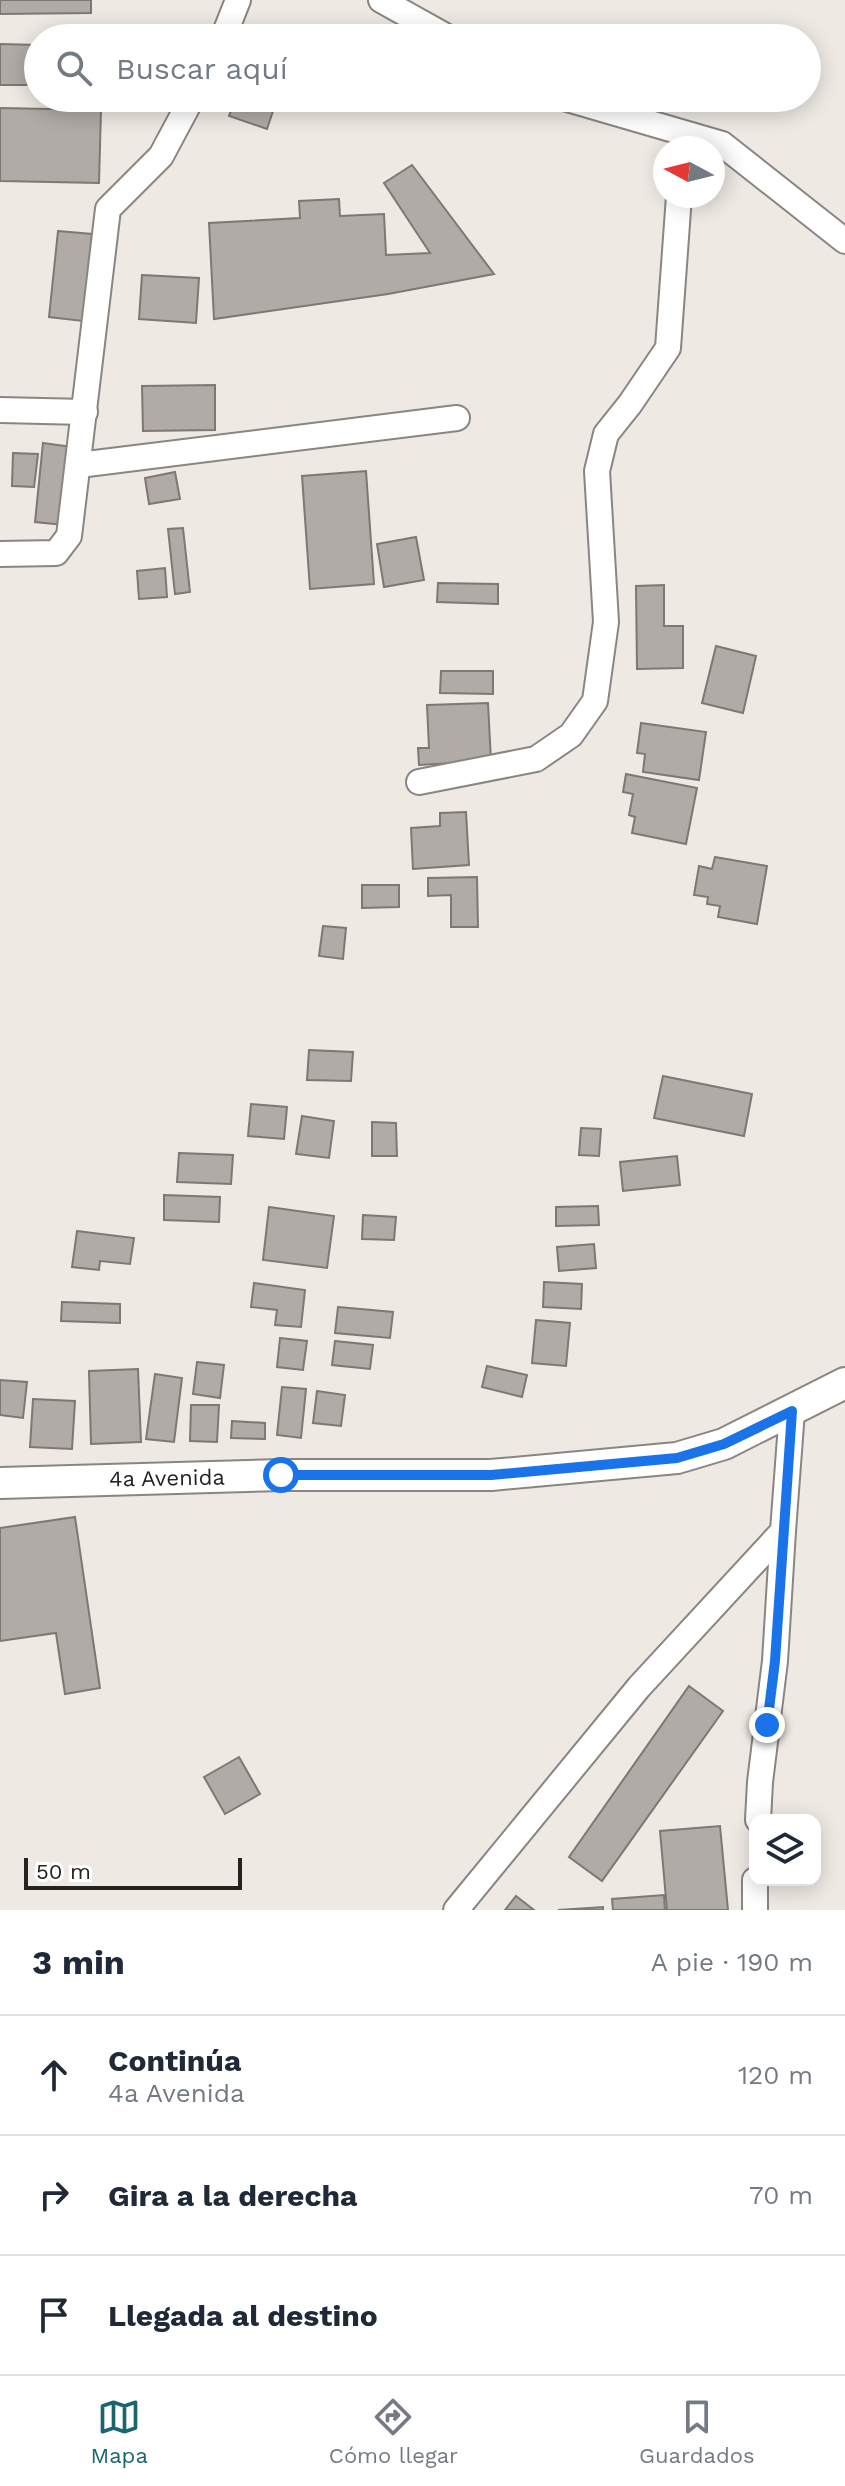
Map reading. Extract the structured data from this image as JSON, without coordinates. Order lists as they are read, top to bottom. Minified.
{"streets":{"street":["4a Avenida"]},"scale_bar":"50 m","north":"left","page":{"search":"Buscar aquí","scale":"50 m","heading":["3 min","A pie · 190 m"],"list":[["Continúa","4a Avenida","120 m"],["Gira a la derecha","70 m"],"Llegada al destino"],"nav":["Mapa","Cómo llegar","Guardados"]}}
